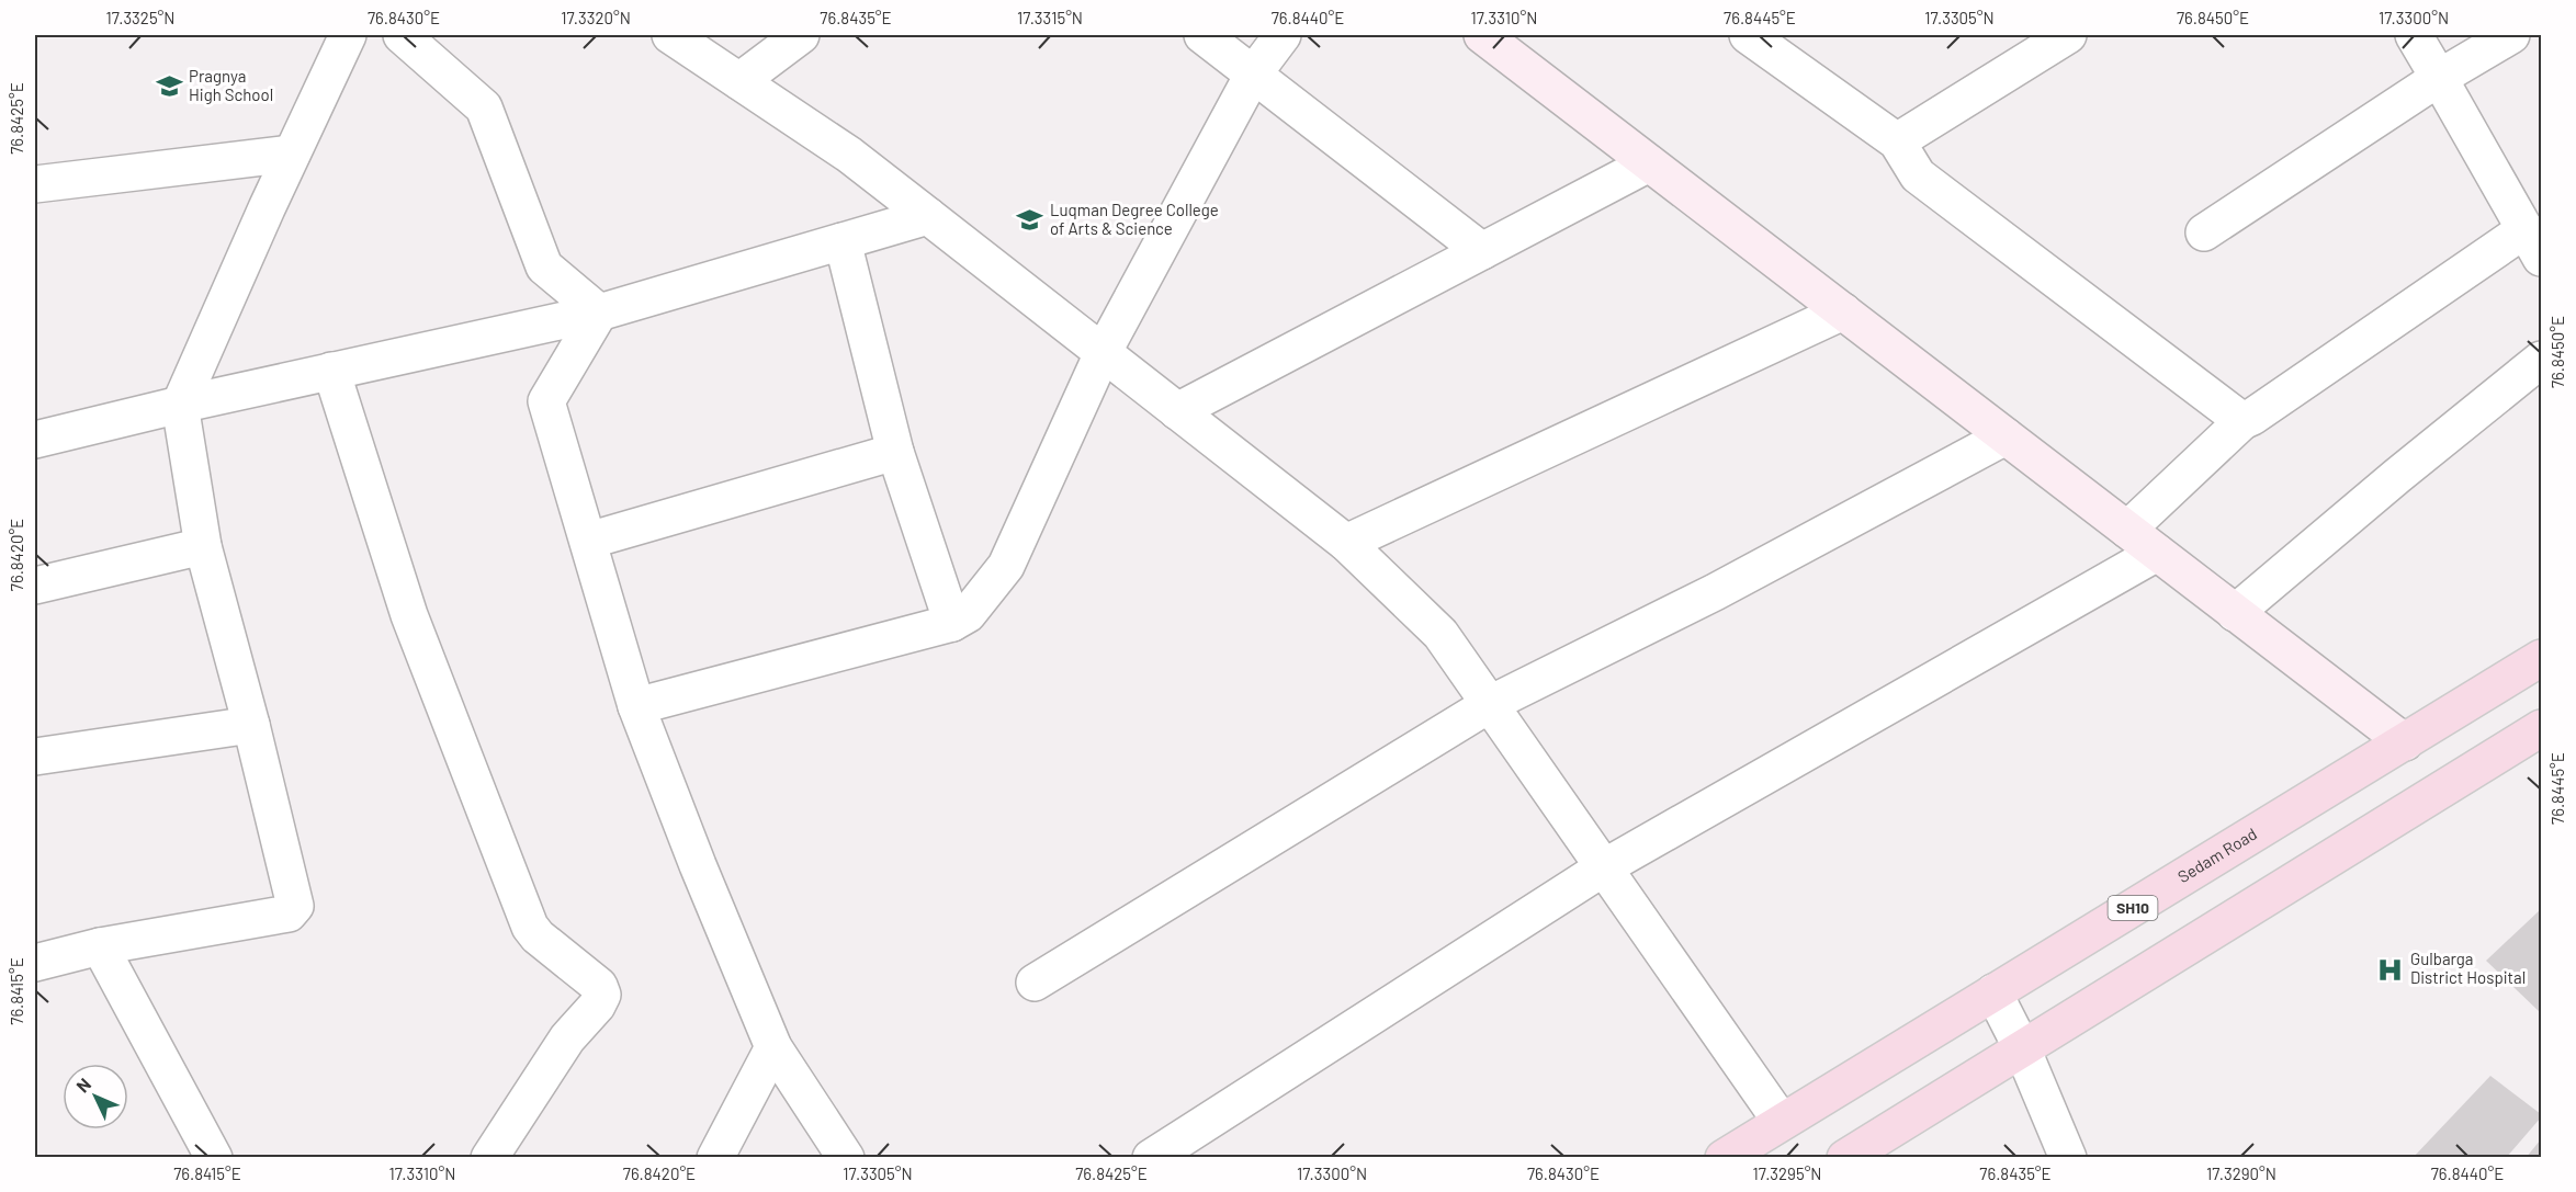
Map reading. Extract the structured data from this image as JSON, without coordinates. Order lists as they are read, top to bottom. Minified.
{"streets":{"main road":["Sedam Road","SH10"]},"places":{"school or university":["Pragnya High School","Luqman Degree College of Arts & Science"],"hospital":["Gulbarga District Hospital"]},"north":"top left","coordinates":["17.3325°N","76.8430°E","17.3320°N","76.8435°E","17.3315°N","76.8440°E","17.3310°N","76.8445°E","17.3305°N","76.8450°E","17.3300°N","76.8425°E","76.8420°E","76.8415°E","17.3295°N","17.3290°N"]}
